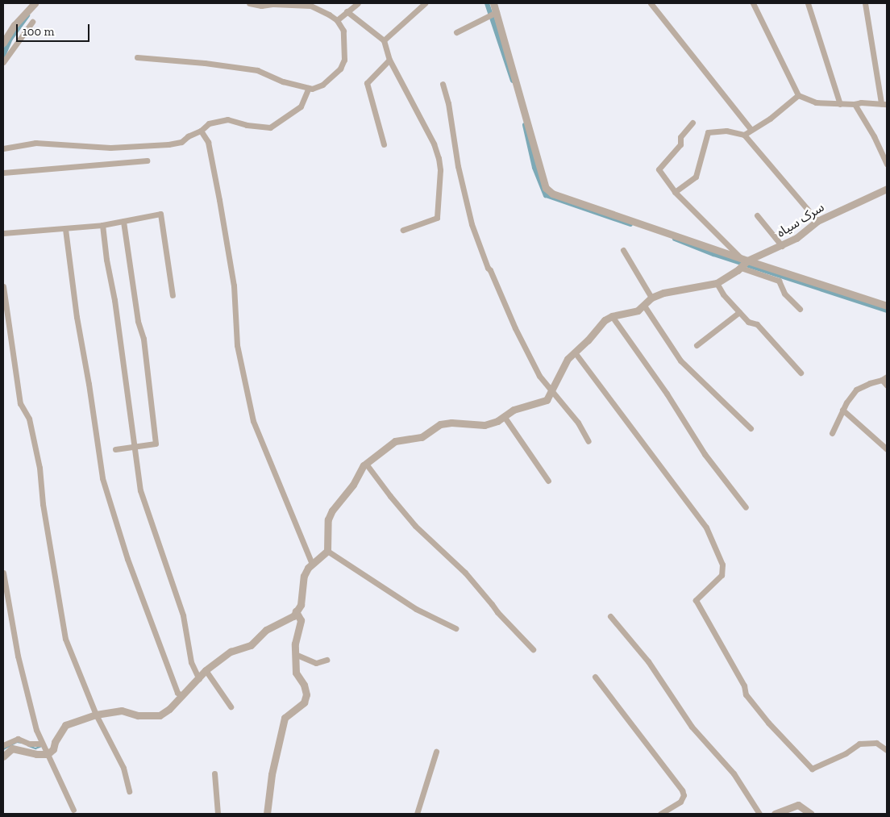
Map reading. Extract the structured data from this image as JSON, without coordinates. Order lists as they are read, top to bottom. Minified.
{"streets":{"street":["سرک سیاه"]},"scale_bar":"100 m"}
